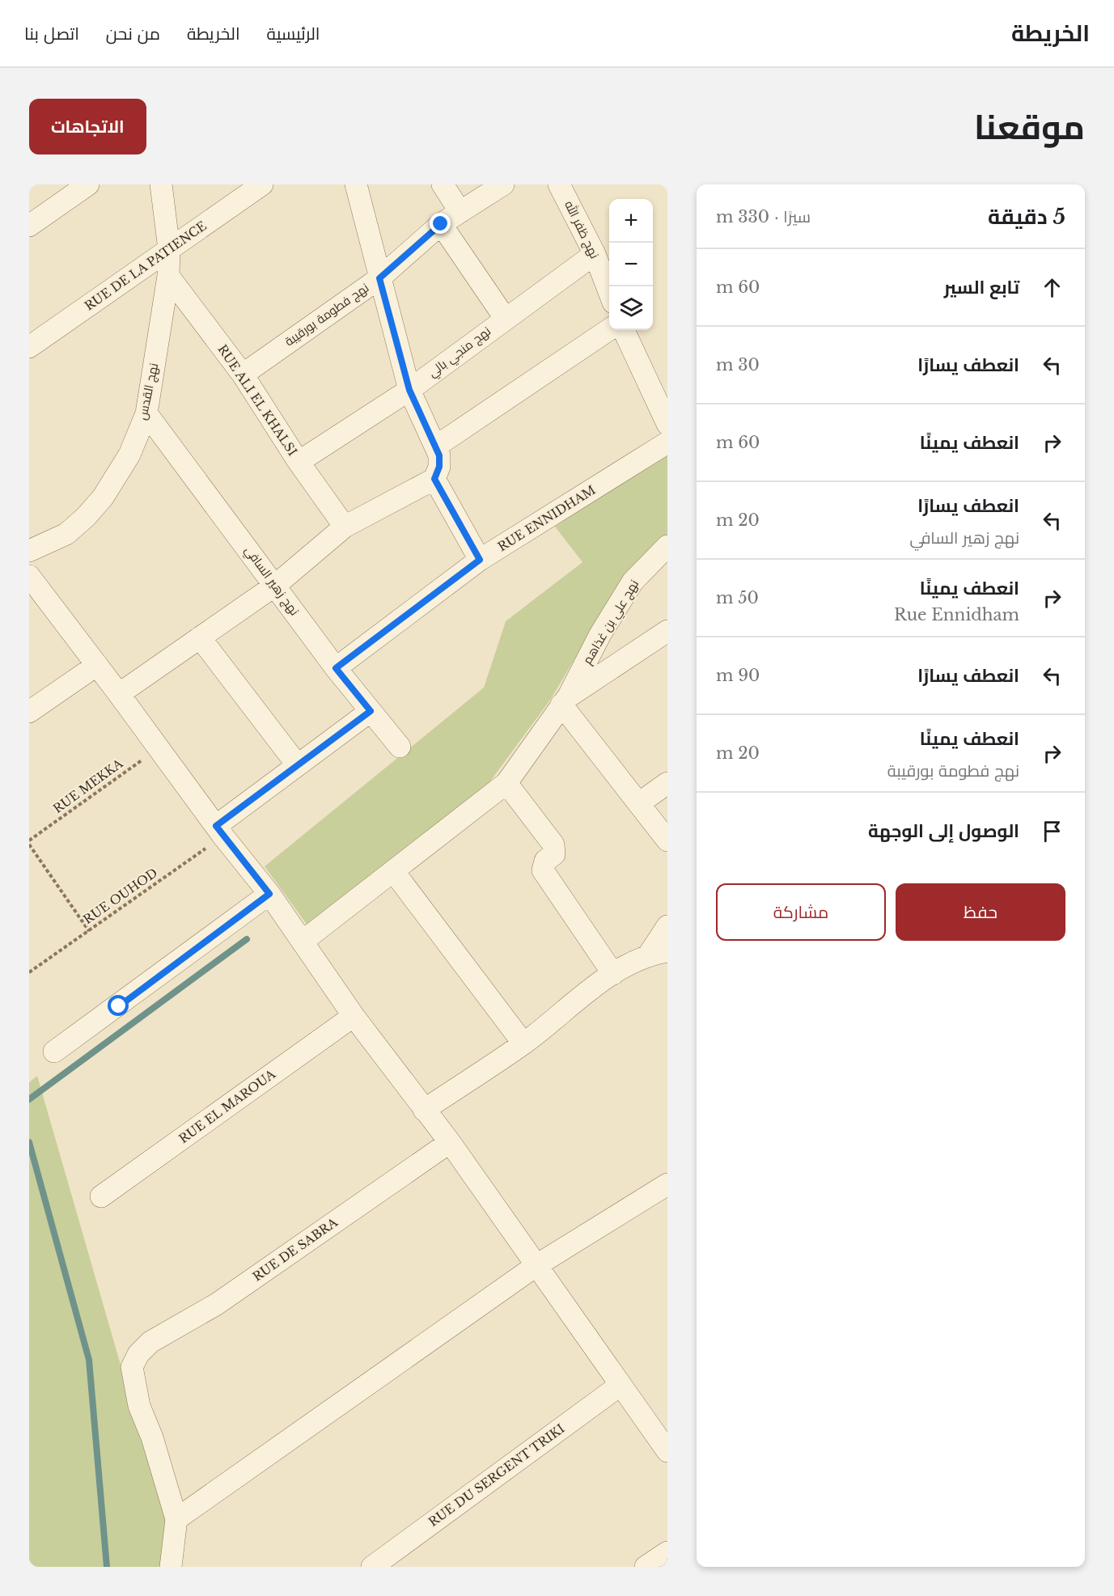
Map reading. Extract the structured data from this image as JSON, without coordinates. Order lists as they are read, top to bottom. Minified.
{"streets":{"street":["نهج ظفر الله","RUE DE LA PATIENCE","نهج فطومة بورقيبة","نهج منجي بالي","نهج القدس","RUE ALI EL KHALSI","RUE ENNIDHAM","نهج زهير السافي","نهج علي بن غذاهم","RUE EL MAROUA","RUE DE SABRA","RUE DU SERGENT TRIKI"],"path":["RUE MEKKA","RUE OUHOD"]},"crossings":[["نهج ظفر الله","نهج منجي بالي"],["RUE DE LA PATIENCE","نهج القدس"],["نهج فطومة بورقيبة","RUE ALI EL KHALSI"],["نهج منجي بالي","RUE ALI EL KHALSI"],["نهج القدس","RUE ALI EL KHALSI"],["نهج القدس","نهج زهير السافي"],["RUE ENNIDHAM","نهج زهير السافي"]],"page":{"header":"الخريطة","nav":["الرئيسية","الخريطة","من نحن","اتصل بنا"],"title":"موقعنا","buttons":["الاتجاهات",["حفظ","مشاركة"]],"heading":["5 دقيقة","سيرًا · 330 m"],"map_buttons":["+","−"],"list":[["تابع السير","60 m"],["انعطف يسارًا","30 m"],["انعطف يمينًا","60 m"],["انعطف يسارًا","نهج زهير السافي","20 m"],["انعطف يمينًا","Rue Ennidham","50 m"],["انعطف يسارًا","90 m"],["انعطف يمينًا","نهج فطومة بورقيبة","20 m"],"الوصول إلى الوجهة"]}}
